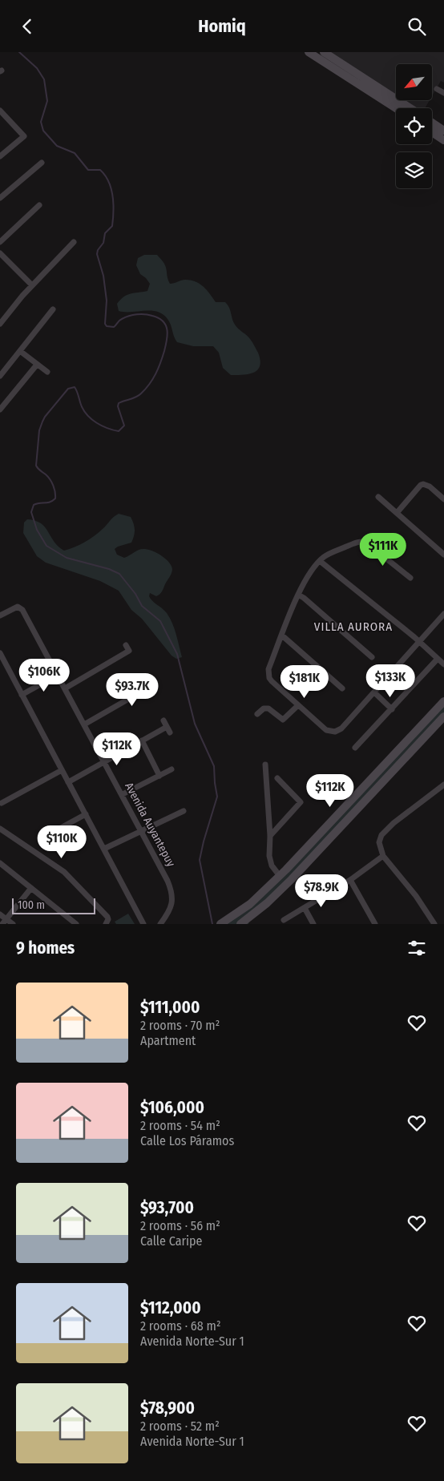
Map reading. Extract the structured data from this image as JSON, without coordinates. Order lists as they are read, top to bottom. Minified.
{"streets":{"street":["Avenida Auyantepuy"]},"districts":["VILLA AURORA"],"scale_bar":"100 m","north":"bottom left","page":{"header":"Homiq","price":["$111K","$106K","$133K","$181K","$93.7K","$112K","$112K","$110K","$78.9K"],"scale":"100 m","heading":"9 homes","list":[{"name":"$111,000","note":"2 rooms · 70 m² · Apartment"},{"name":"$106,000","note":"2 rooms · 54 m² · Calle Los Páramos"},{"name":"$93,700","note":"2 rooms · 56 m² · Calle Caripe"},{"name":"$112,000","note":"2 rooms · 68 m² · Avenida Norte-Sur 1"},{"name":"$78,900","note":"2 rooms · 52 m² · Avenida Norte-Sur 1"}]}}
